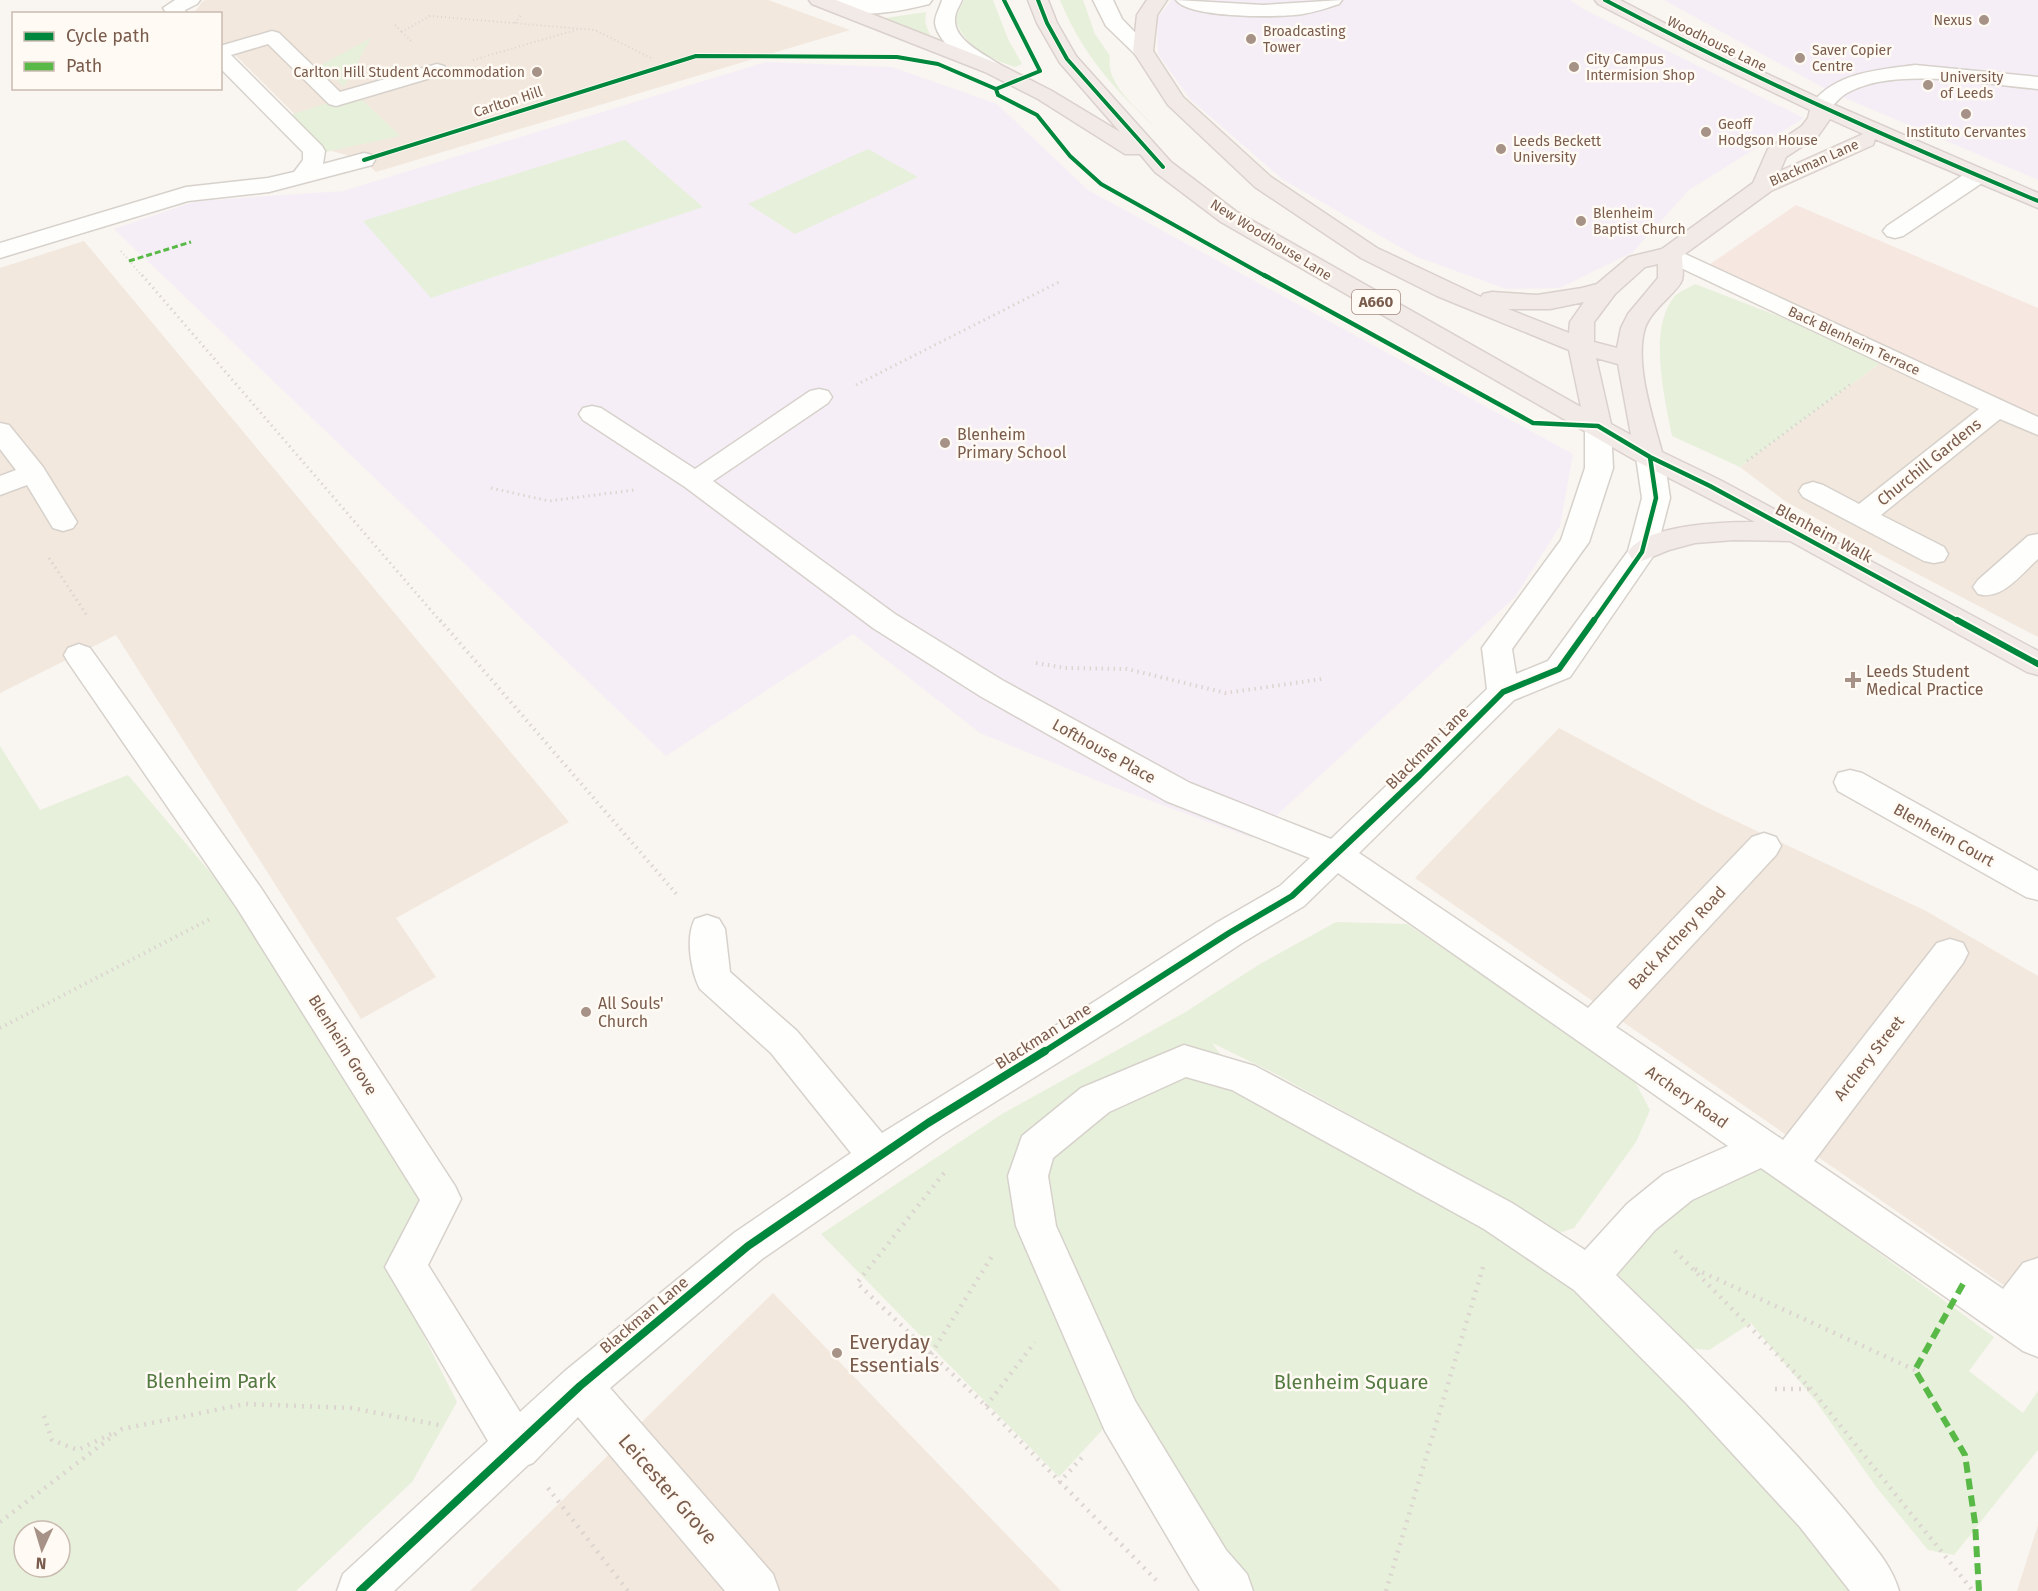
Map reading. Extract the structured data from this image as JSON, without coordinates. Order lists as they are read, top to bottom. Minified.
{"streets":{"highway":["Woodhouse Lane","Blackman Lane","New Woodhouse Lane","A660","Blenheim Walk"],"street":["Back Blenheim Terrace","Churchill Gardens","Lofthouse Place","Blenheim Court","Back Archery Road","Blenheim Grove","Archery Street","Archery Road","Leicester Grove"],"cycle path":["Carlton Hill"]},"crossings":[["Woodhouse Lane","Blackman Lane"],["Blackman Lane","New Woodhouse Lane"],["Blackman Lane","A660"],["Blackman Lane","Back Blenheim Terrace"],["Blackman Lane","Blenheim Walk"],["Blackman Lane","Lofthouse Place"],["Blackman Lane","Blenheim Grove"],["Blackman Lane","Archery Road"],["Blackman Lane","Leicester Grove"],["New Woodhouse Lane","Blenheim Walk"],["Back Blenheim Terrace","Churchill Gardens"],["Lofthouse Place","Archery Road"],["Back Archery Road","Archery Road"],["Archery Street","Archery Road"]],"parks":["Blenheim Park","Blenheim Square"],"places":{"other":["Nexus","Broadcasting Tower","Saver Copier Centre","City Campus Intermision Shop","Carlton Hill Student Accommodation","University of Leeds","Instituto Cervantes","Geoff Hodgson House","Leeds Beckett University","Blenheim Baptist Church","Blenheim Primary School","All Souls' Church","Everyday Essentials"],"health":["Leeds Student Medical Practice"]},"legend":["Cycle path","Path"],"north":"bottom"}
